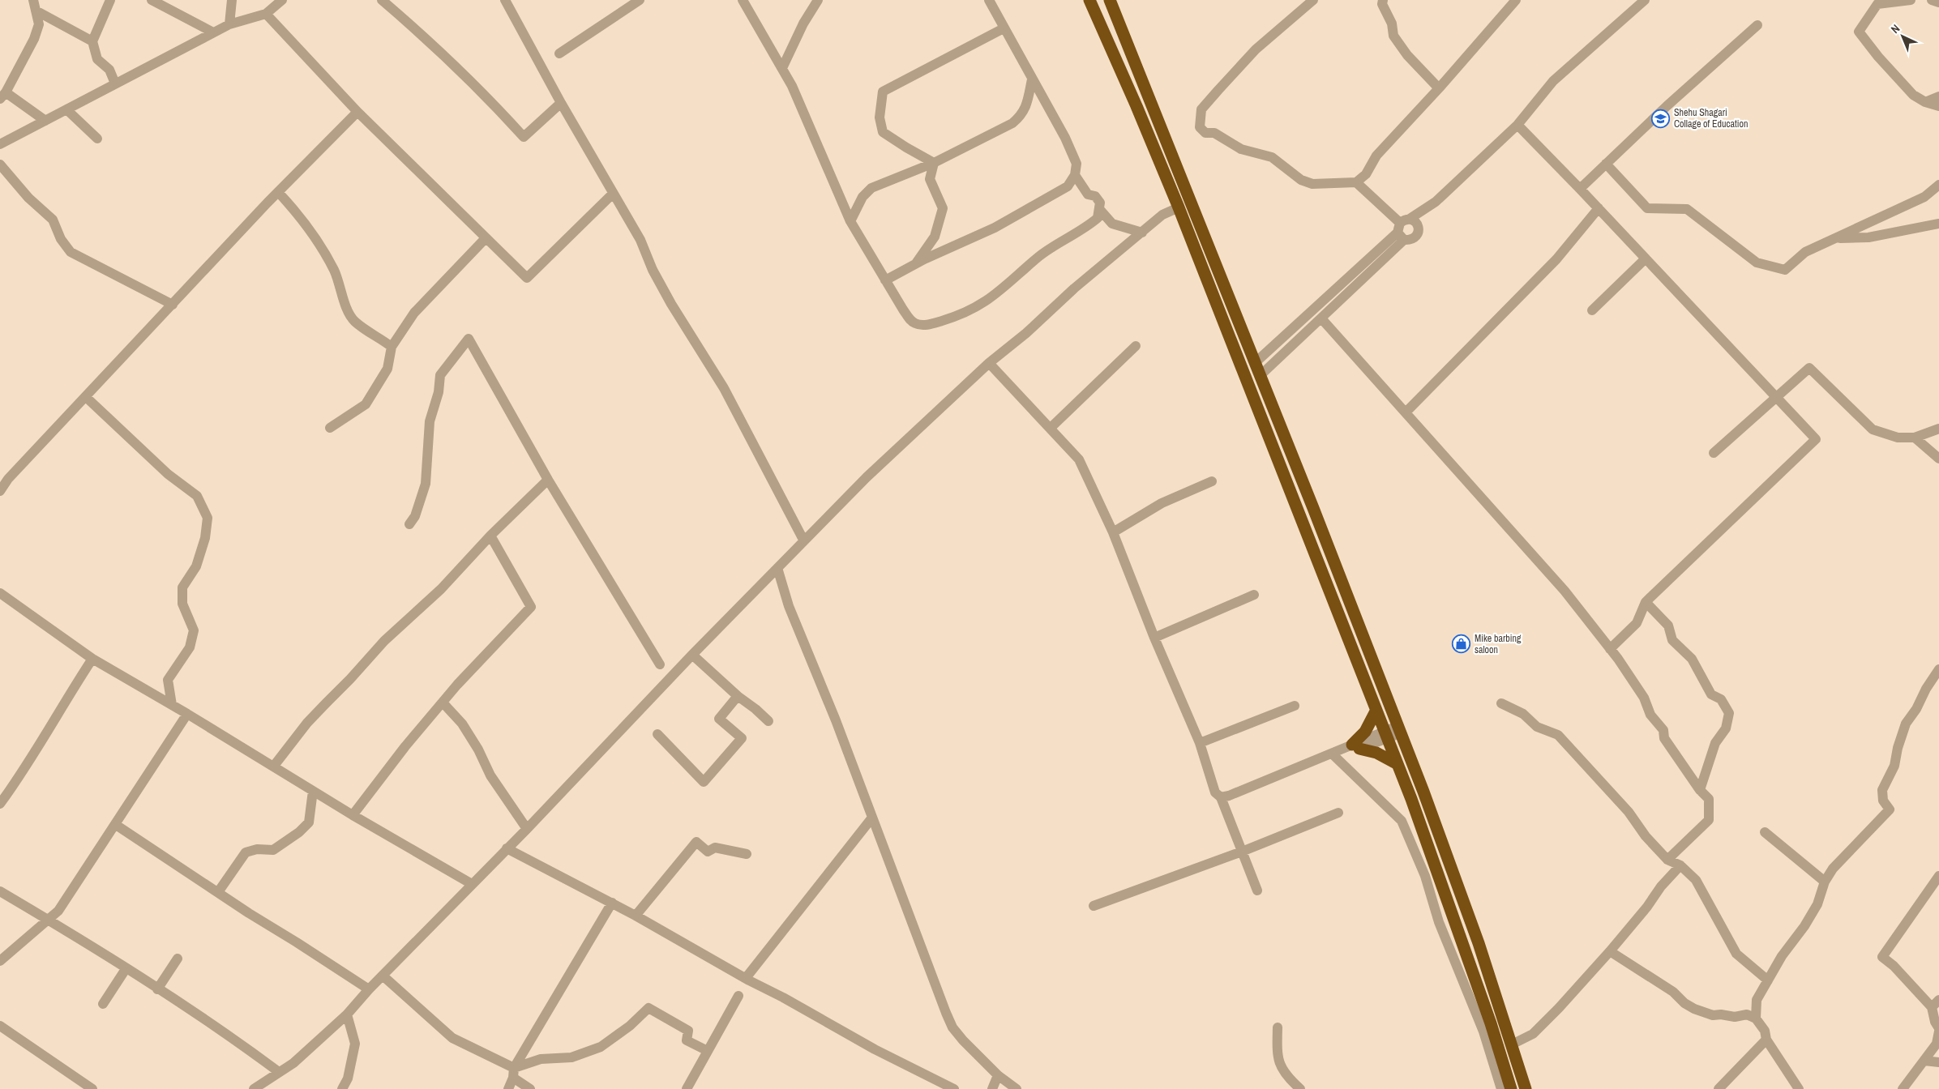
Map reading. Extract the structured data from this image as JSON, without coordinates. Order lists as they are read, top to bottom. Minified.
{"places":{"school or university":["Shehu Shagari Collage of Education"],"shop":["Mike barbing saloon"]},"north":"top left"}
